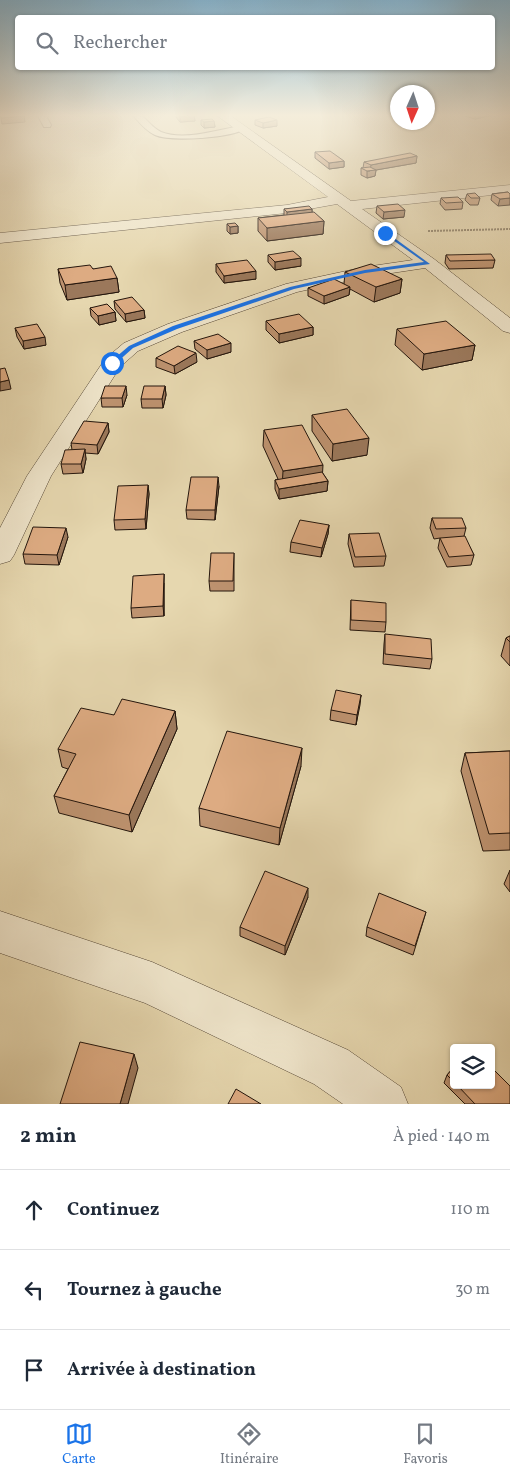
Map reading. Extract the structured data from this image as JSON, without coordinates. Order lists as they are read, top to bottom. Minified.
{"north":"bottom","page":{"search":"Rechercher","heading":["2 min","À pied · 140 m"],"list":[["Continuez","110 m"],["Tournez à gauche","30 m"],"Arrivée à destination"],"nav":["Carte","Itinéraire","Favoris"]}}
